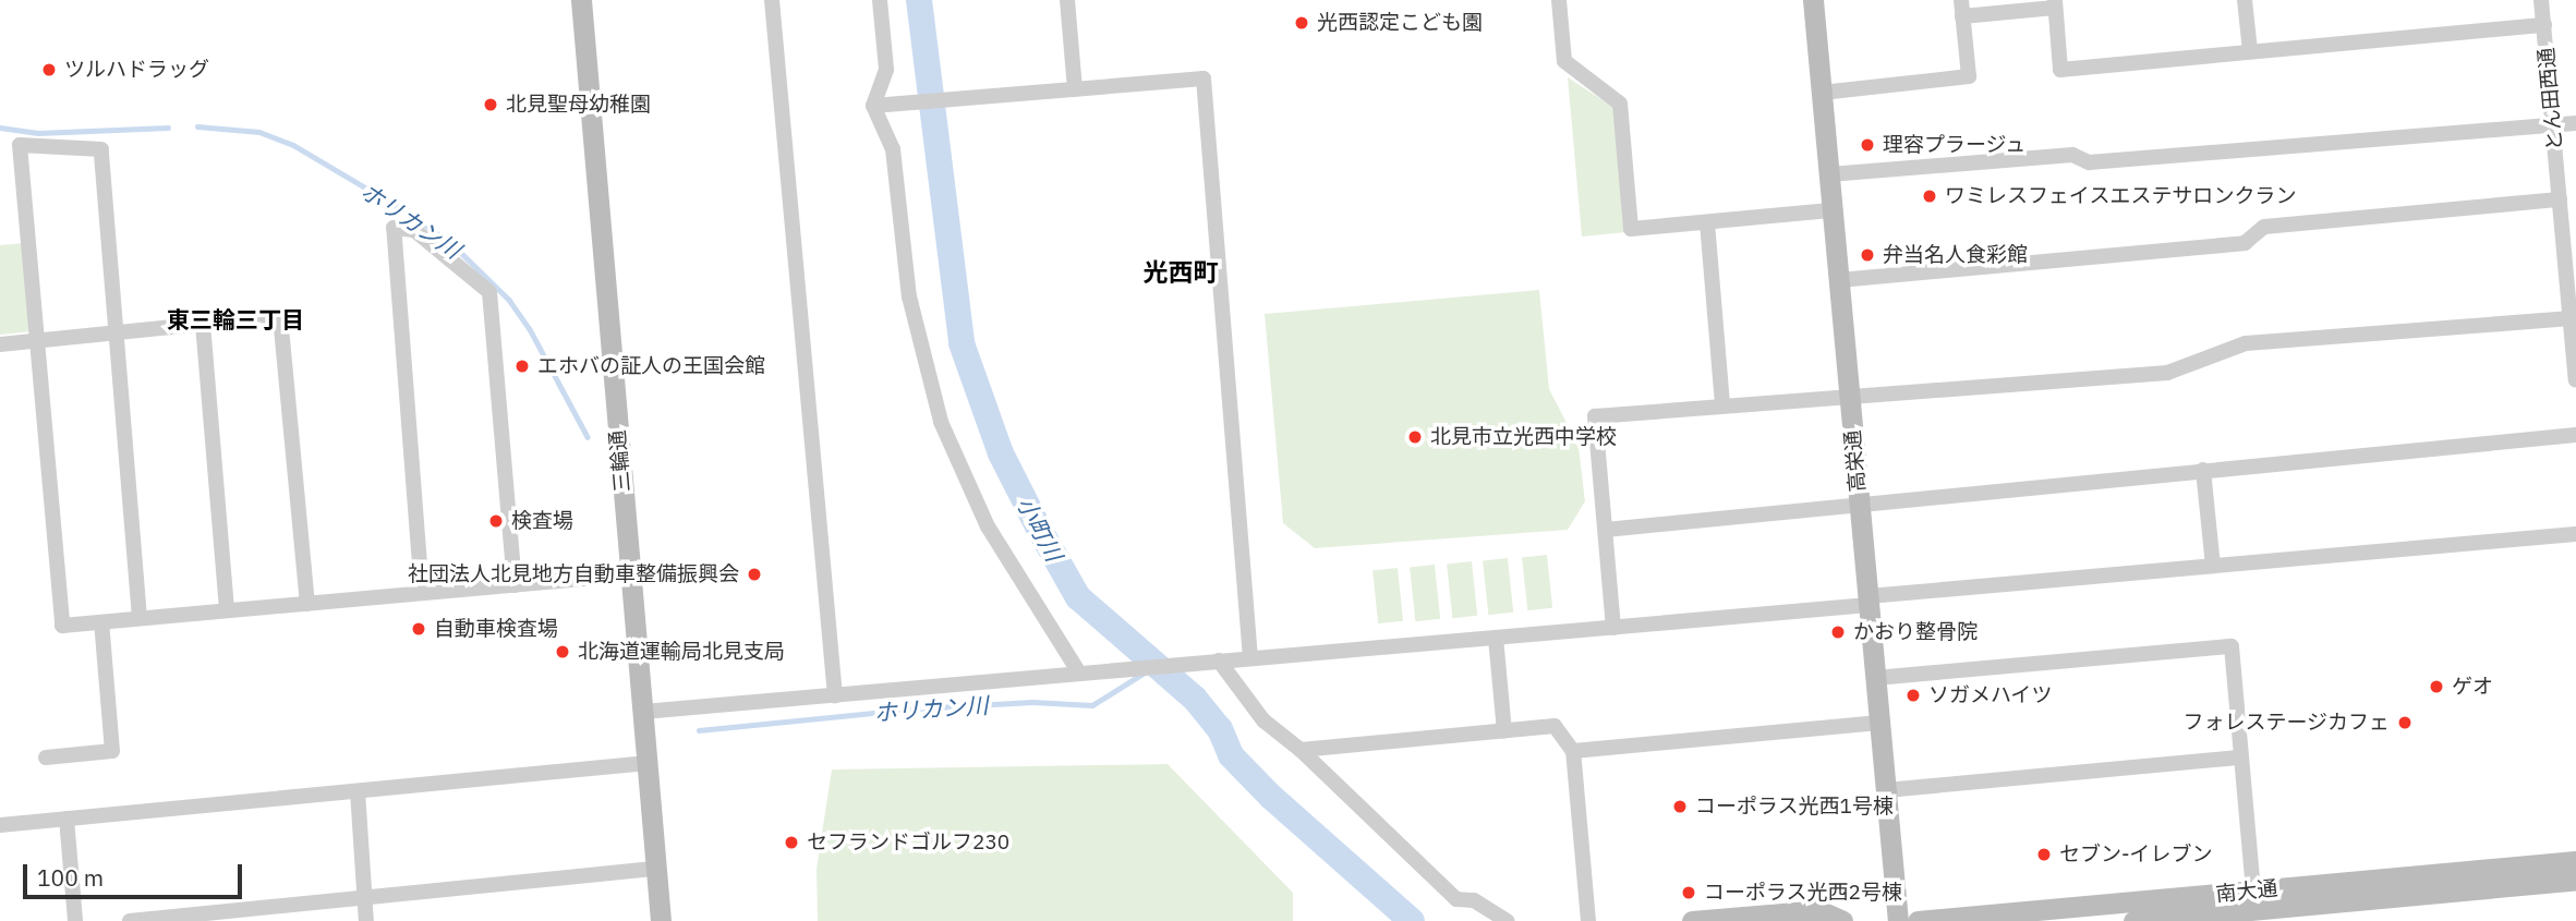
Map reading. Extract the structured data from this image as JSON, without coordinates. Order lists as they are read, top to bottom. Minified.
{"streets":{"street":["とん田西通","三輪通","高栄通","南大通"]},"districts":["光西町","東三輪三丁目"],"water":["ホリカン川","小町川"],"places":["光西認定こども園","ツルハドラッグ","北見聖母幼稚園","理容プラージュ","ワミレスフェイスエステサロンクラン","弁当名人食彩館","エホバの証人の王国会館","北見市立光西中学校","検査場","社団法人北見地方自動車整備振興会","自動車検査場","かおり整骨院","北海道運輸局北見支局","ゲオ","ソガメハイツ","フォレステージカフェ","コーポラス光西1号棟","セフランドゴルフ230","セブン-イレブン","コーポラス光西2号棟"],"scale_bar":"100 m"}
